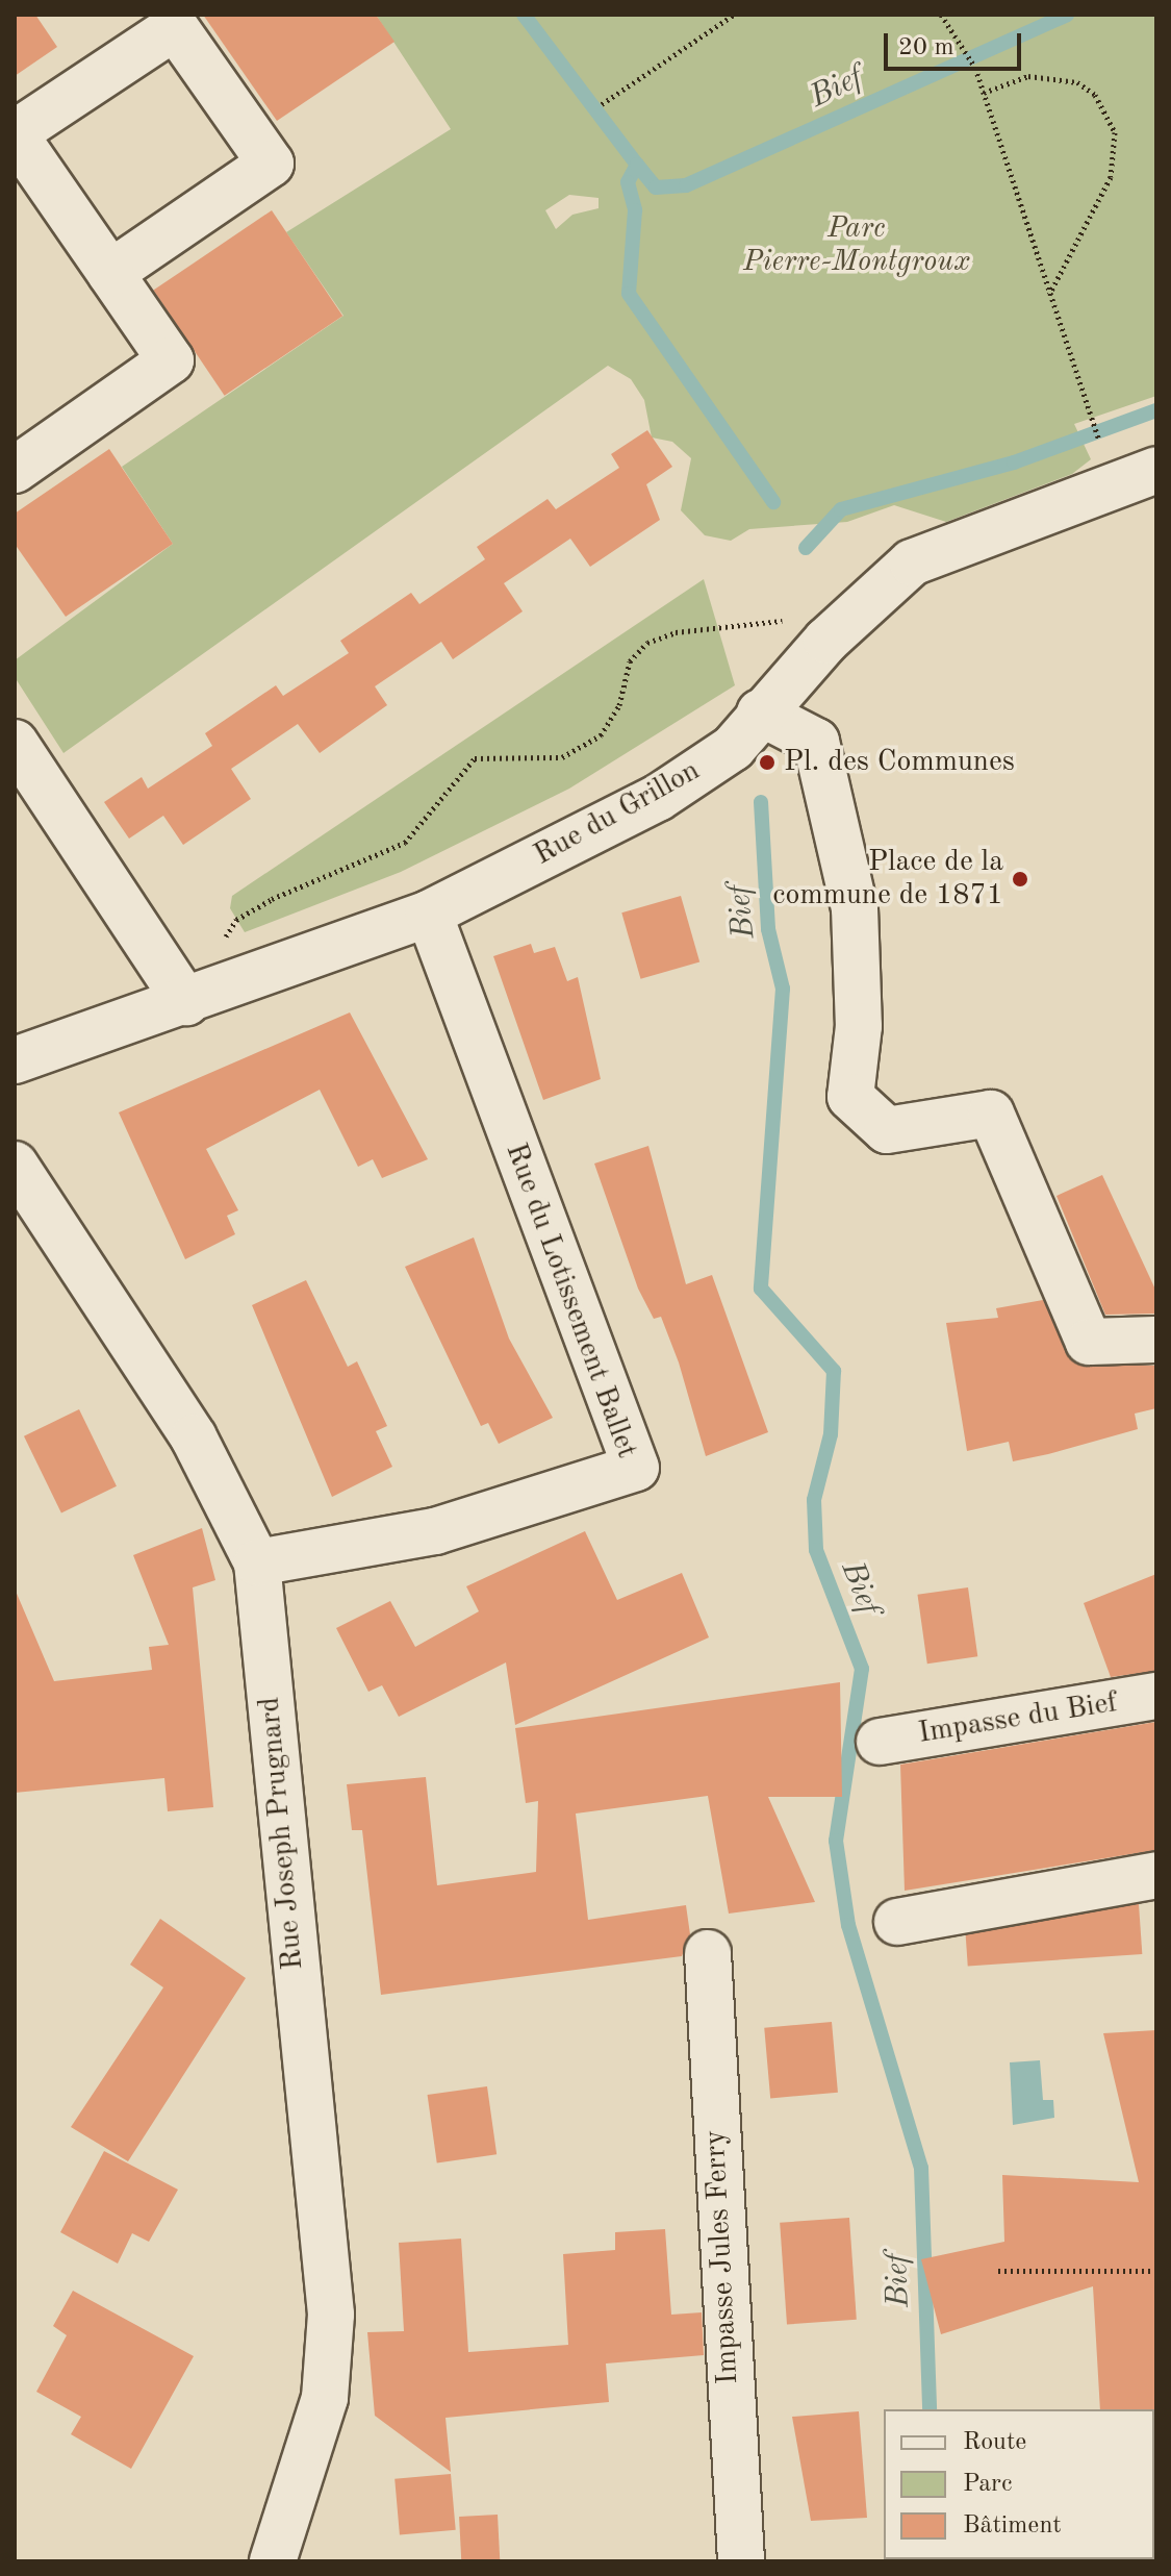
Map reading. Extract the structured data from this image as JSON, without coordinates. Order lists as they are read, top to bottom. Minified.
{"streets":{"street":["Rue du Grillon","Rue du Lotissement Ballet","Impasse du Bief","Rue Joseph Prugnard","Impasse Jules Ferry"]},"crossings":[["Rue du Grillon","Rue du Lotissement Ballet"],["Rue du Lotissement Ballet","Rue Joseph Prugnard"]],"water":["Bief"],"parks":["Parc Pierre-Montgroux"],"places":["Pl. des Communes","Place de la commune de 1871"],"legend":["Route","Parc","Bâtiment"],"scale_bar":"20 m"}
